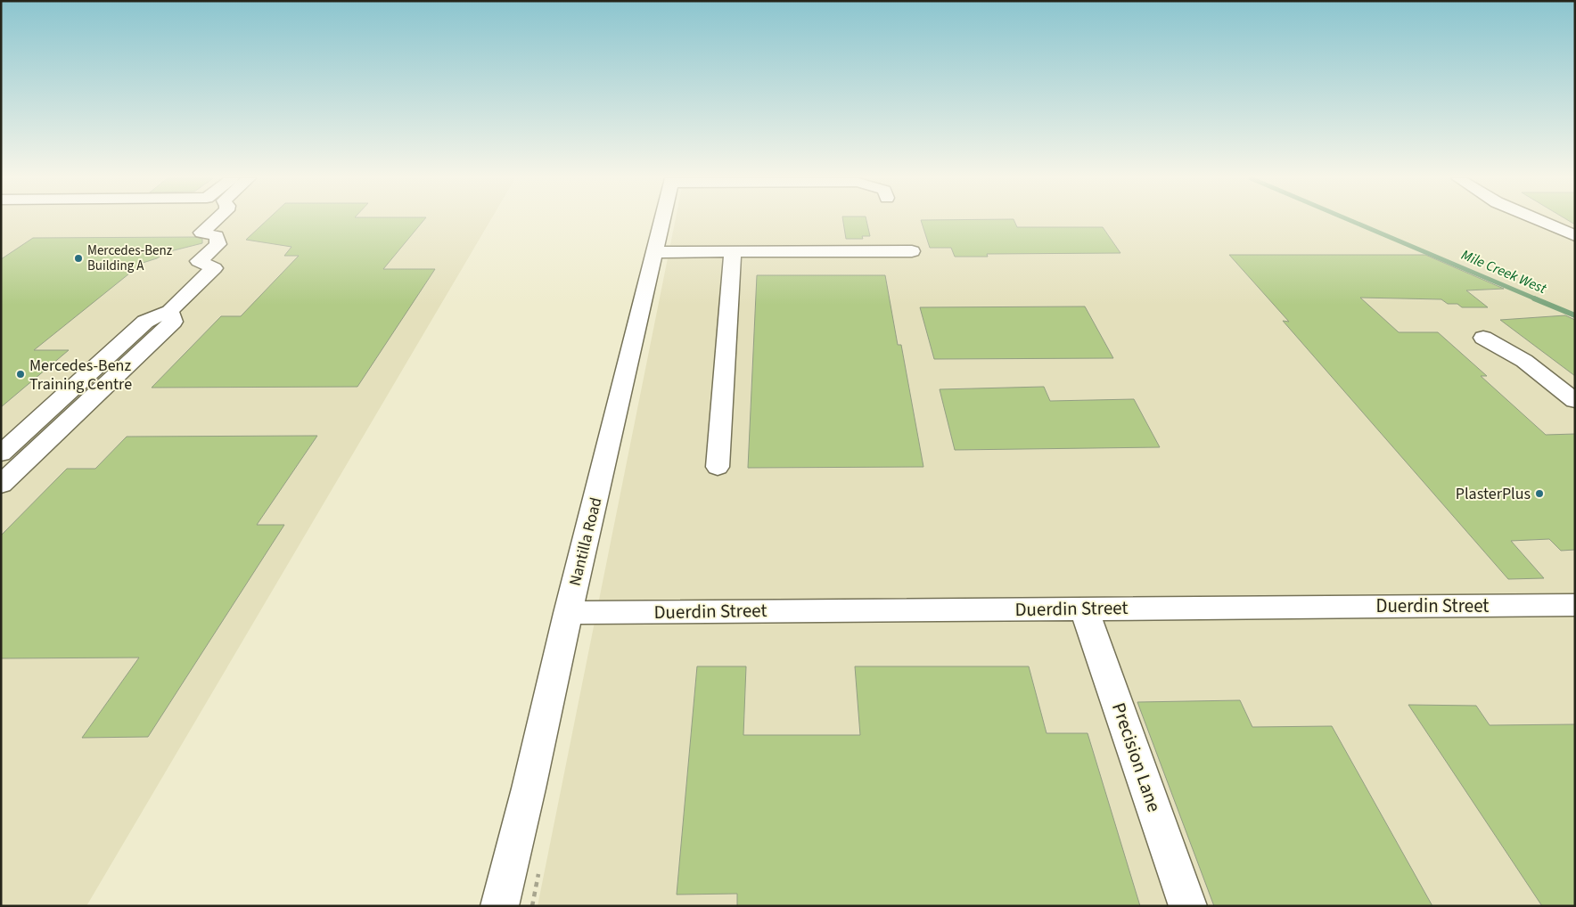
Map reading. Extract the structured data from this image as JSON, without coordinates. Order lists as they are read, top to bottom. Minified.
{"streets":{"street":["Nantilla Road","Duerdin Street","Precision Lane"]},"crossings":[["Nantilla Road","Duerdin Street"],["Duerdin Street","Precision Lane"]],"water":["Mile Creek West"],"places":["Mercedes-Benz Building A","Mercedes-Benz Training Centre","PlasterPlus"]}
